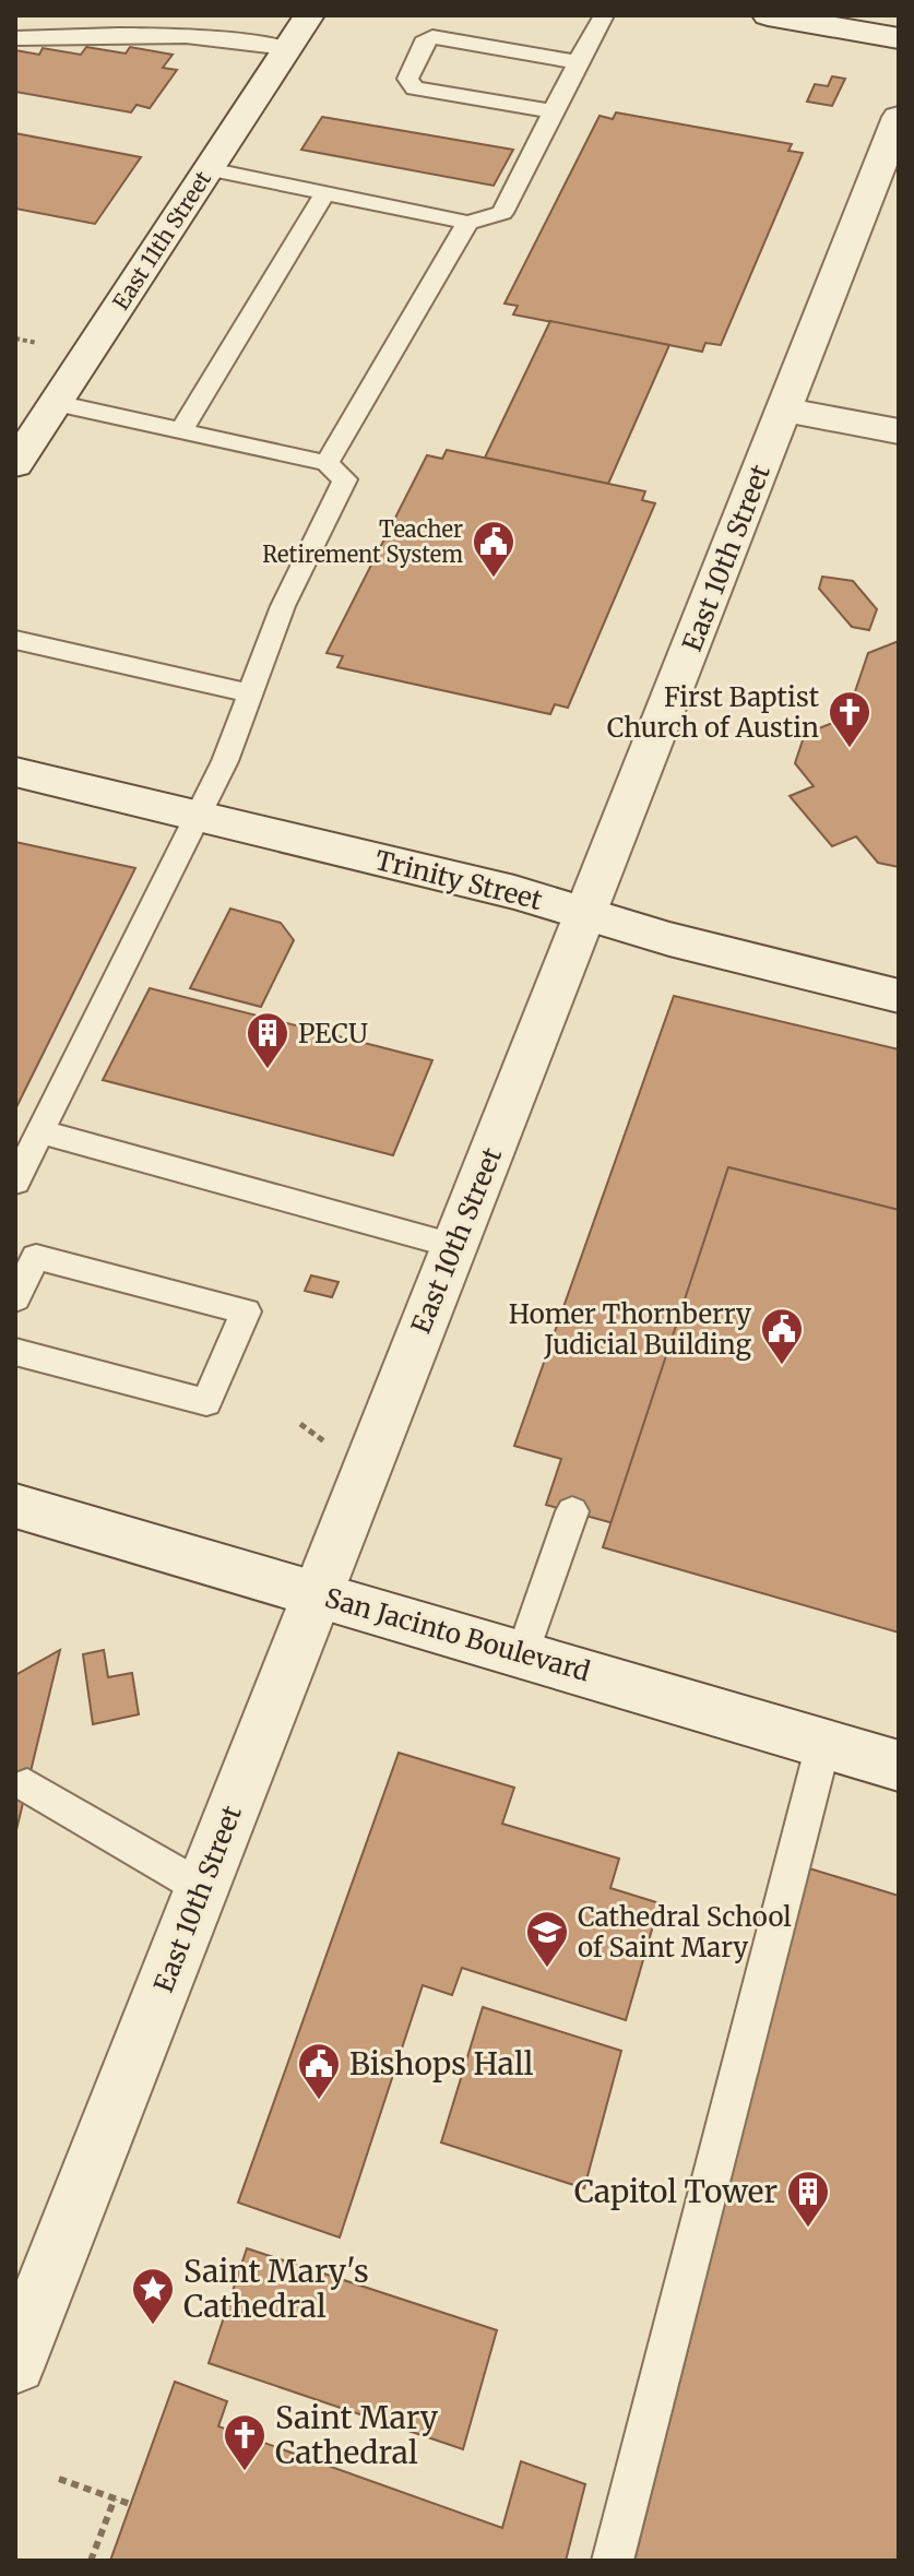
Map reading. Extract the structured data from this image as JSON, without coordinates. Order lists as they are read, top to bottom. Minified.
{"streets":{"street":["East 11th Street","East 10th Street","Trinity Street","San Jacinto Boulevard"]},"crossings":[["East 10th Street","Trinity Street"],["East 10th Street","San Jacinto Boulevard"]],"places":{"public building":["Teacher Retirement System","Homer Thornberry Judicial Building","Bishops Hall"],"church":["First Baptist Church of Austin","Saint Mary Cathedral"],"building":["PECU","Capitol Tower"],"school or university":["Cathedral School of Saint Mary"],"place":["Saint Mary's Cathedral"]}}
